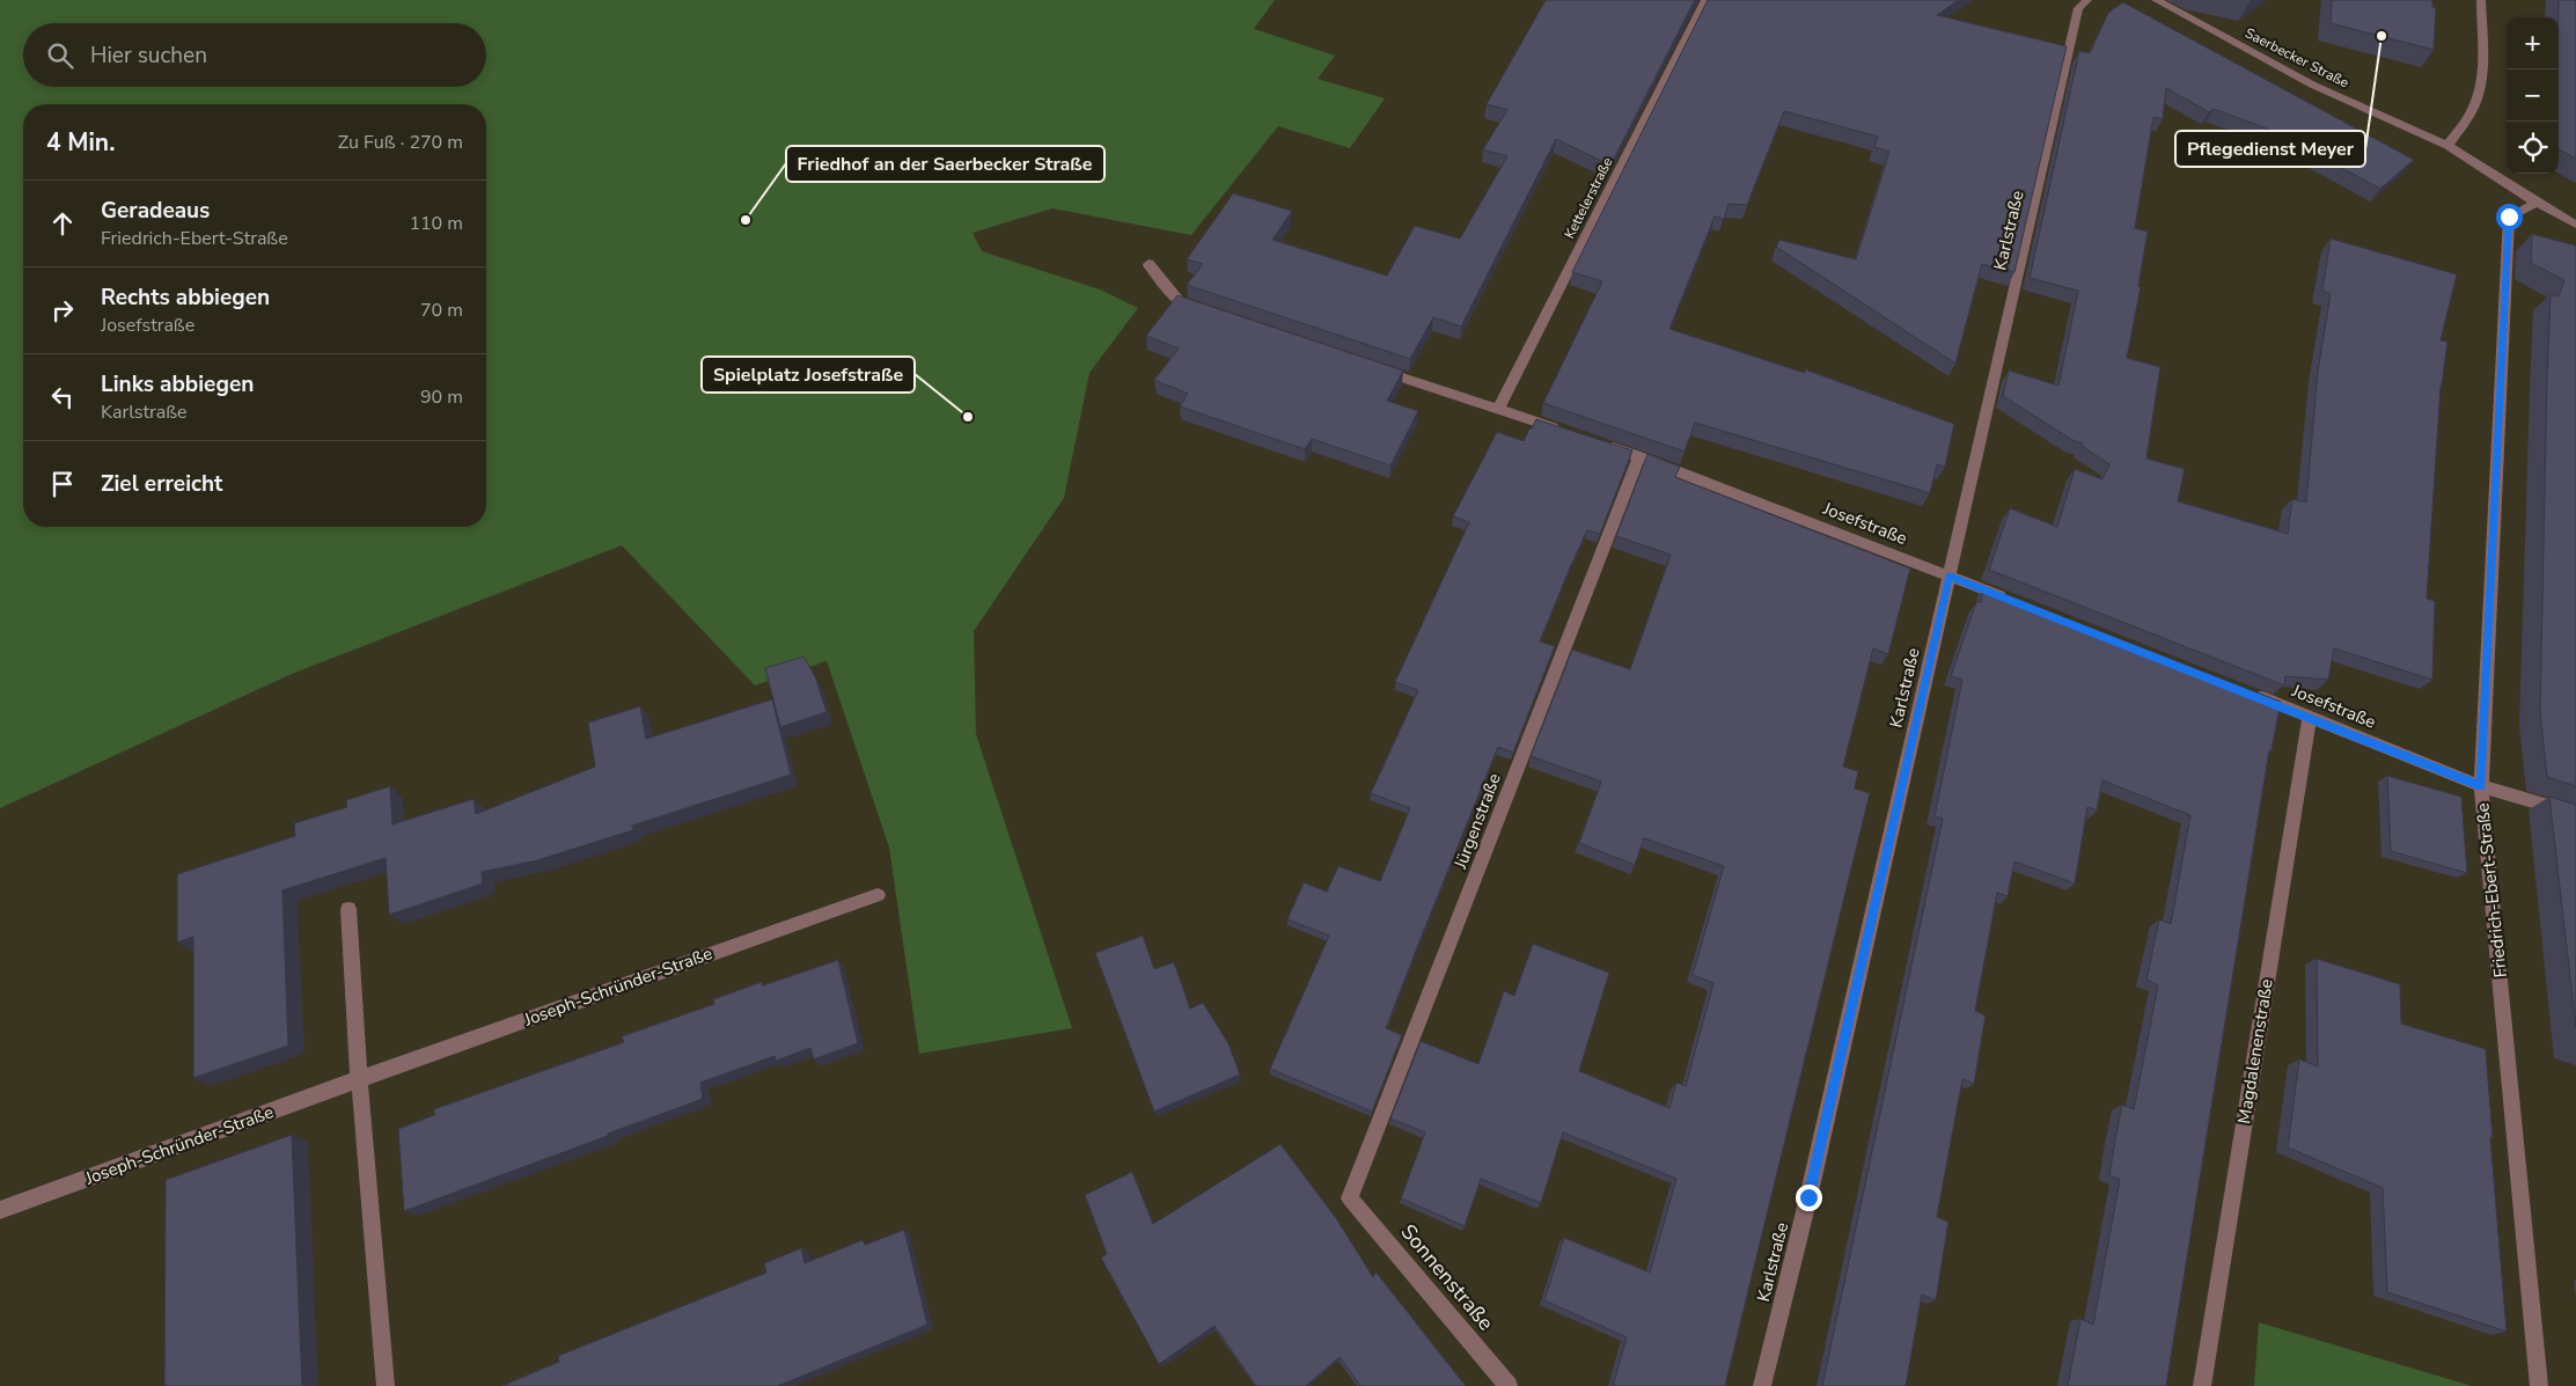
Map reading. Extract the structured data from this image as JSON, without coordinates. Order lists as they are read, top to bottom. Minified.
{"streets":{"street":["Saerbecker Straße","Kettelerstraße","Karlstraße","Josefstraße","Jürgenstraße","Friedrich-Ebert-Straße","Joseph-Schründer-Straße","Magdalenenstraße","Sonnenstraße"]},"crossings":[["Saerbecker Straße","Friedrich-Ebert-Straße"],["Karlstraße","Josefstraße"],["Josefstraße","Jürgenstraße"],["Josefstraße","Friedrich-Ebert-Straße"],["Josefstraße","Magdalenenstraße"],["Jürgenstraße","Sonnenstraße"]],"places":["Pflegedienst Meyer","Friedhof an der Saerbecker Straße","Spielplatz Josefstraße"],"page":{"map_buttons":["+","−"],"search":"Hier suchen","heading":["4 Min.","Zu Fuß · 270 m"],"list":[["Geradeaus","Friedrich-Ebert-Straße","110 m"],["Rechts abbiegen","Josefstraße","70 m"],["Links abbiegen","Karlstraße","90 m"],"Ziel erreicht"]}}
